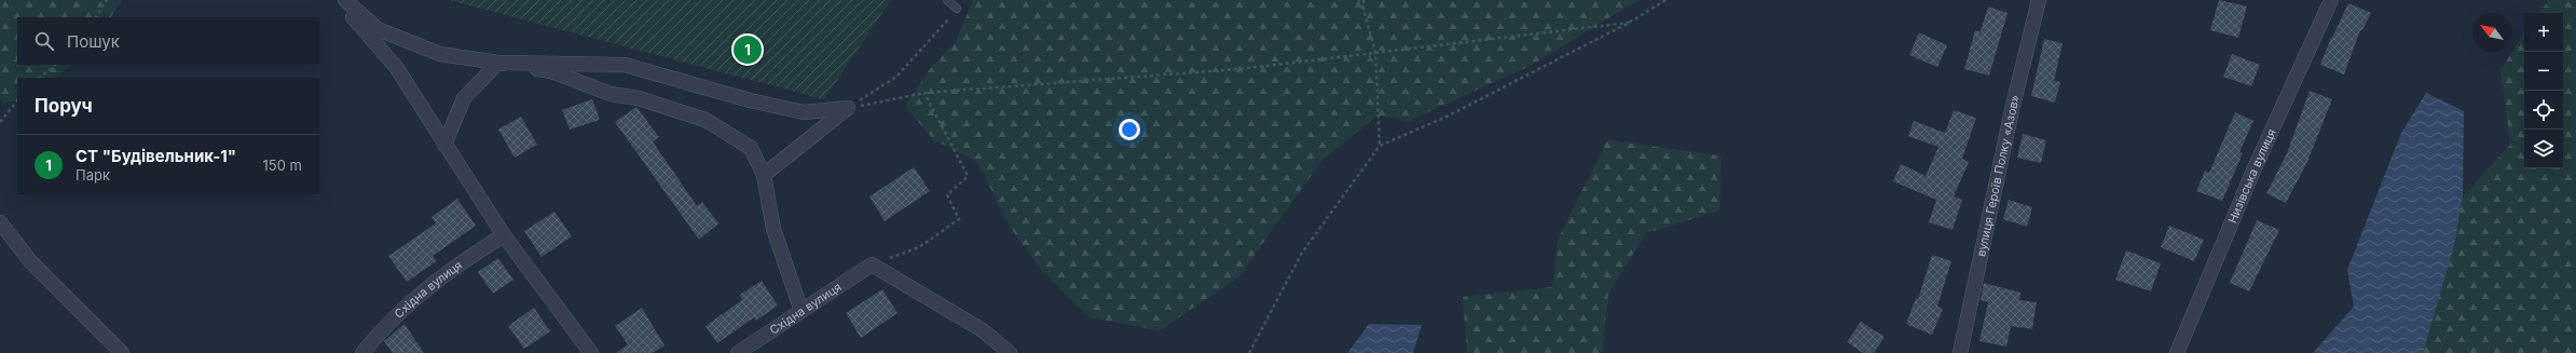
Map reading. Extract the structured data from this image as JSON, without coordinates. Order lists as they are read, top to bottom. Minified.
{"streets":{"street":["вулиця Героїв Полку «Азов»","Низівська вулиця","Східна вулиця"]},"north":"top left","page":{"map_buttons":["+","−"],"search":"Пошук","pins":"1","heading":"Поруч","list":[{"mark":"1","name":"СТ \"Будівельник-1\"","note":"Парк","value":"150 m"}]}}
